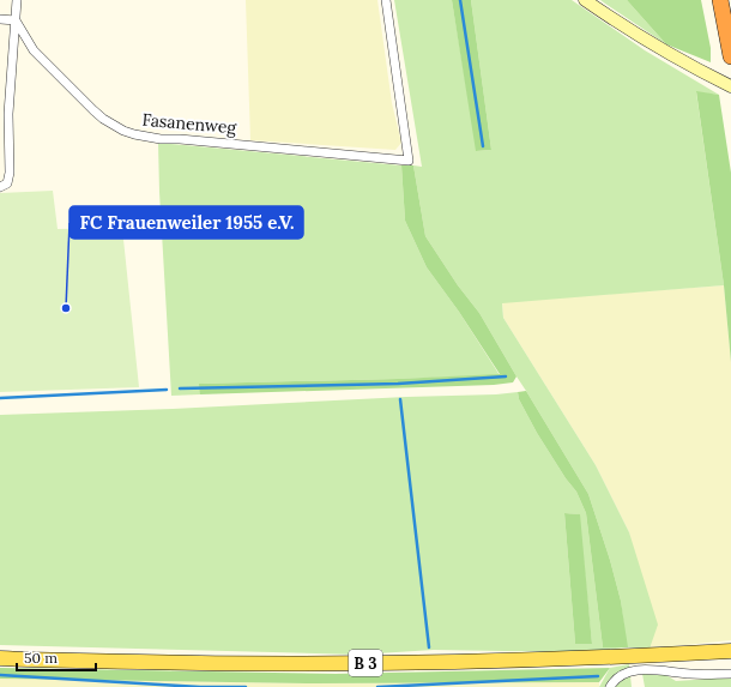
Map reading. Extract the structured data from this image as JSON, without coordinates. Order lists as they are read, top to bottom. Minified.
{"streets":{"main road":["B 3"],"street":["Fasanenweg"]},"places":["FC Frauenweiler 1955 e.V."],"scale_bar":"50 m"}
